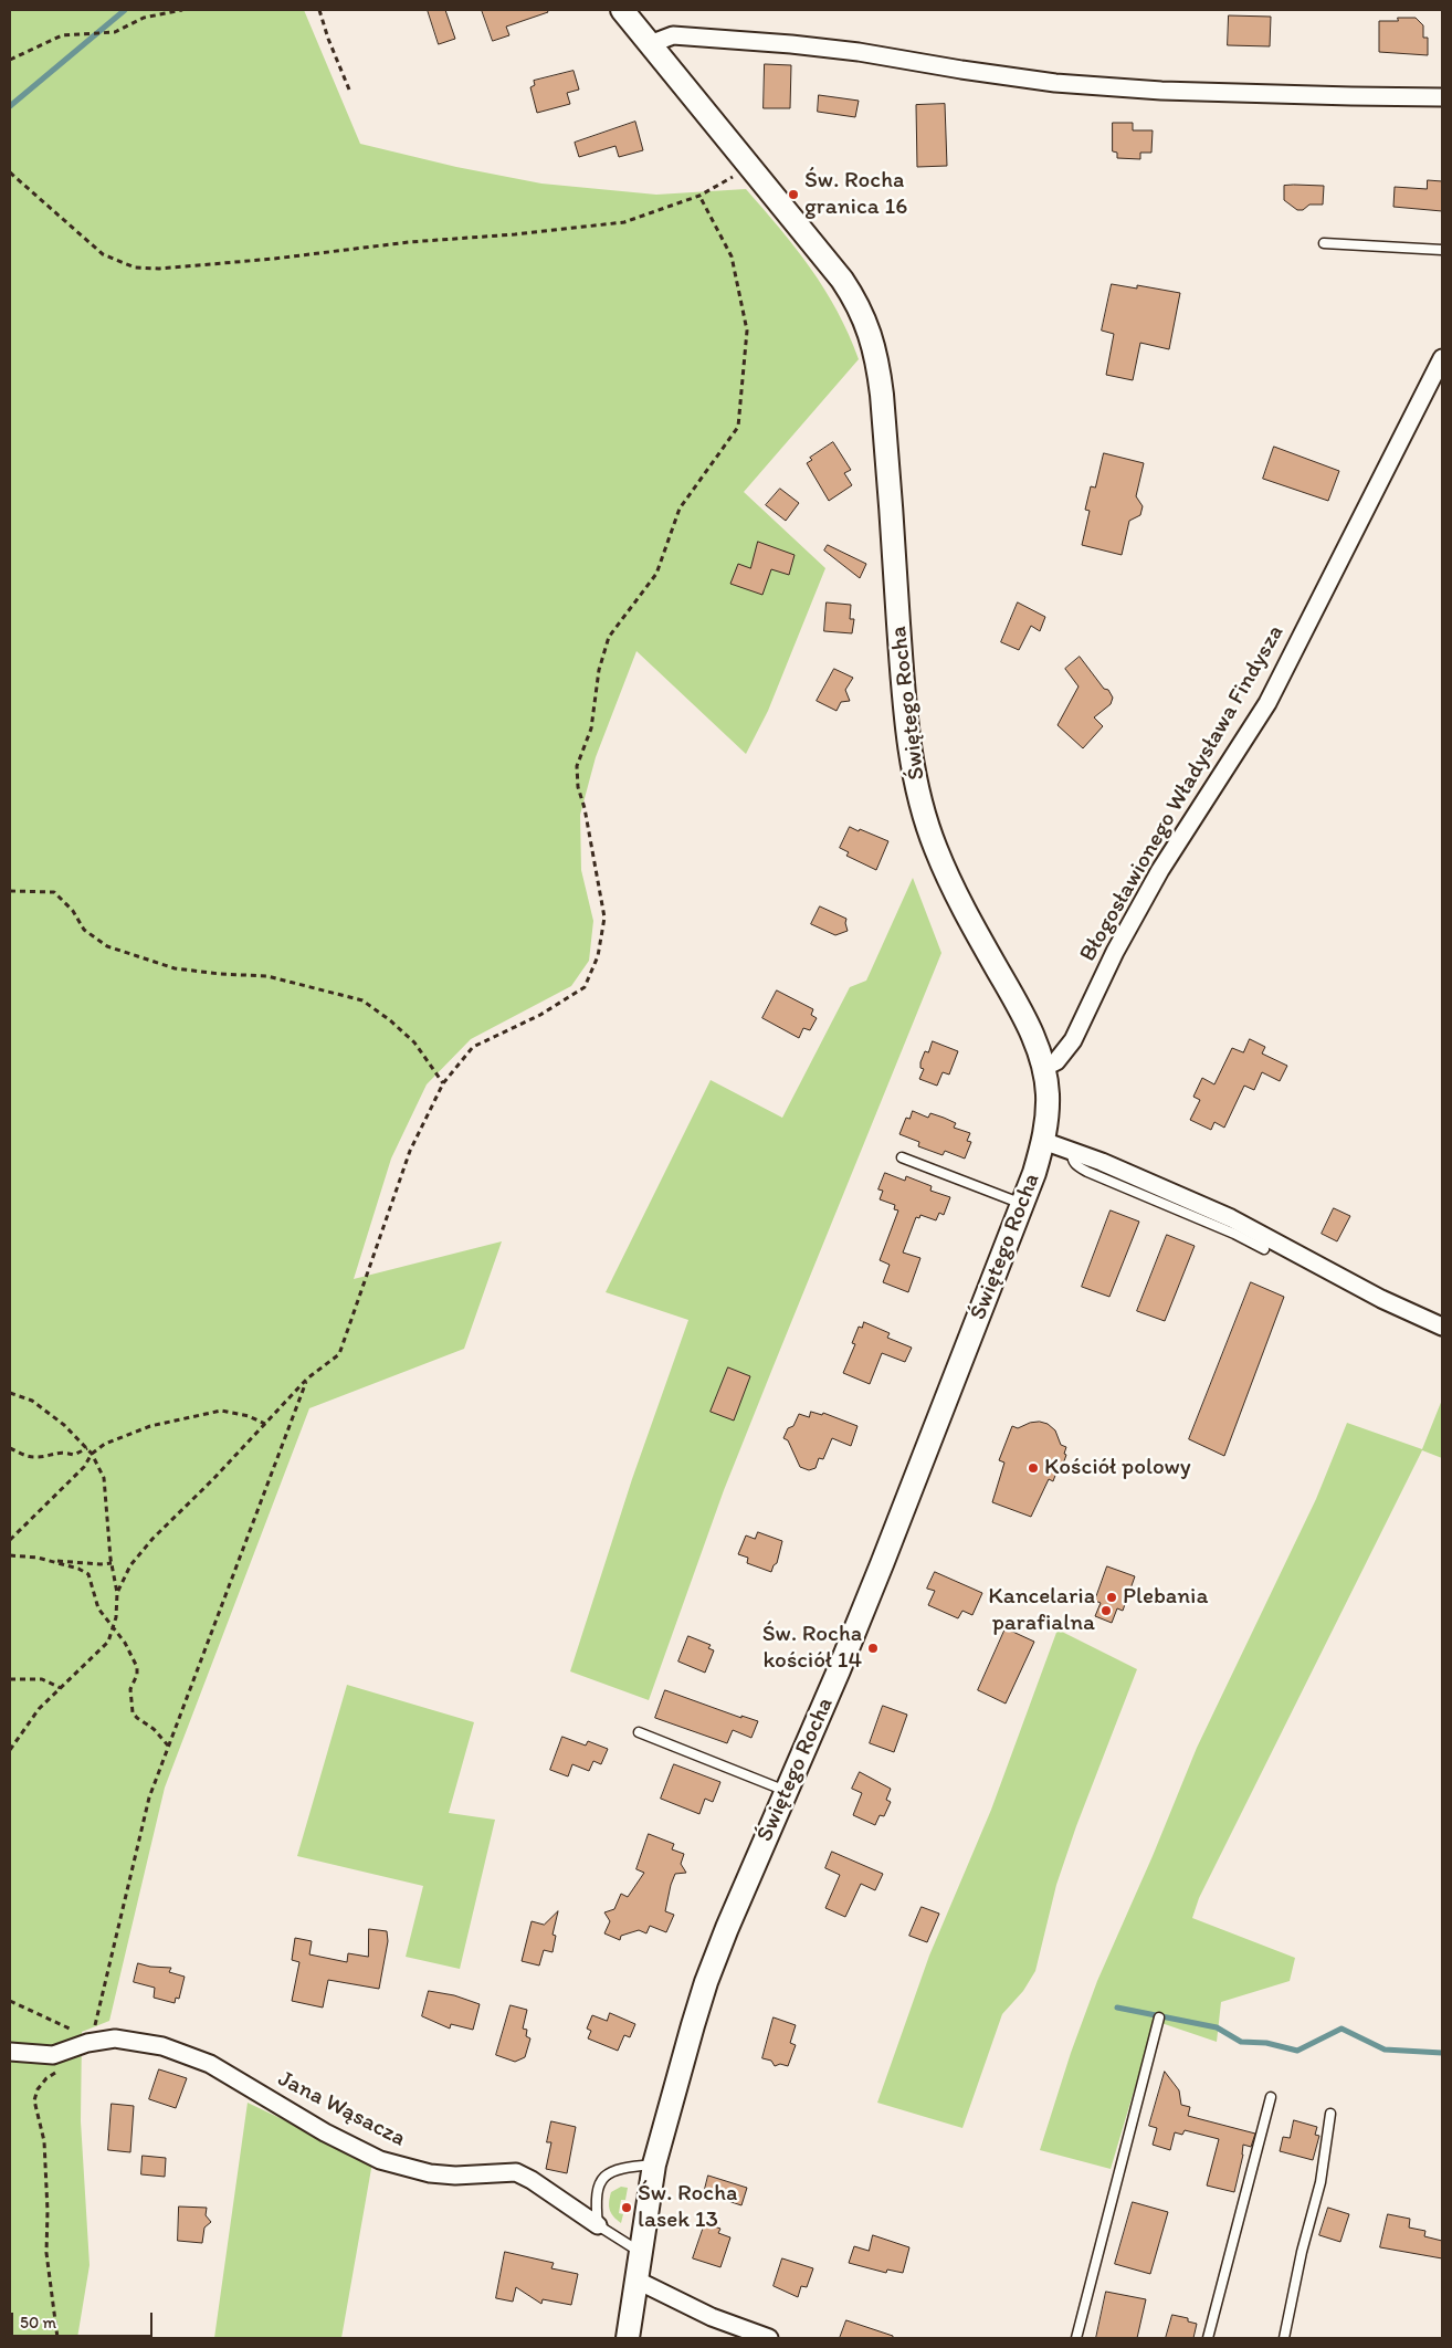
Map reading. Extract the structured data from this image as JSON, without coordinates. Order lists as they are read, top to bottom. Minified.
{"streets":{"street":["Świętego Rocha","Błogosławionego Władysława Findysza","Jana Wąsacza"]},"crossings":[["Świętego Rocha","Błogosławionego Władysława Findysza"],["Świętego Rocha","Jana Wąsacza"]],"places":["Św. Rocha granica 16","Kościół polowy","Plebania","Kancelaria parafialna","Św. Rocha kościół 14","Św. Rocha lasek 13"],"scale_bar":"50 m"}
